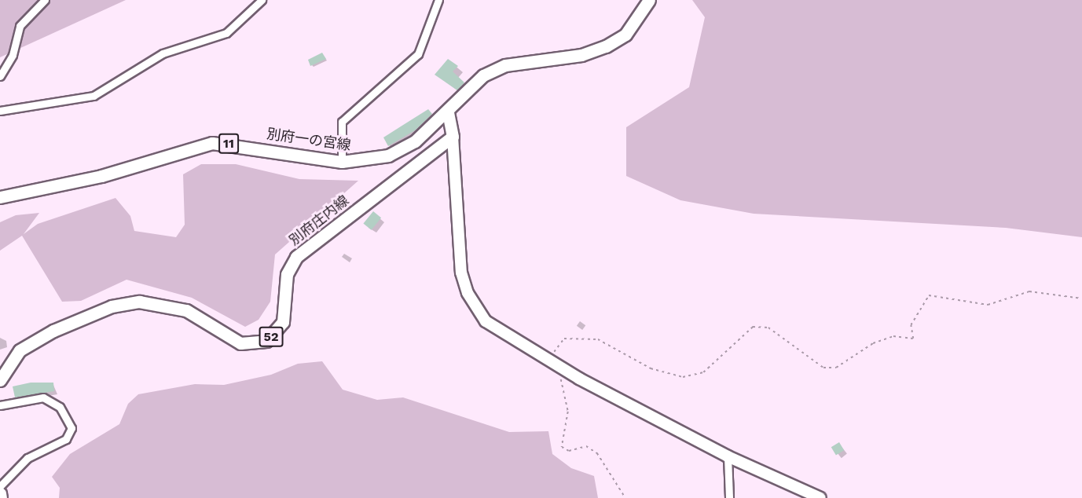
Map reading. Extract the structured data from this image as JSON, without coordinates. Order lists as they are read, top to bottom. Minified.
{"streets":{"main road":["別府一の宮線","11","別府庄内線","52"]}}
